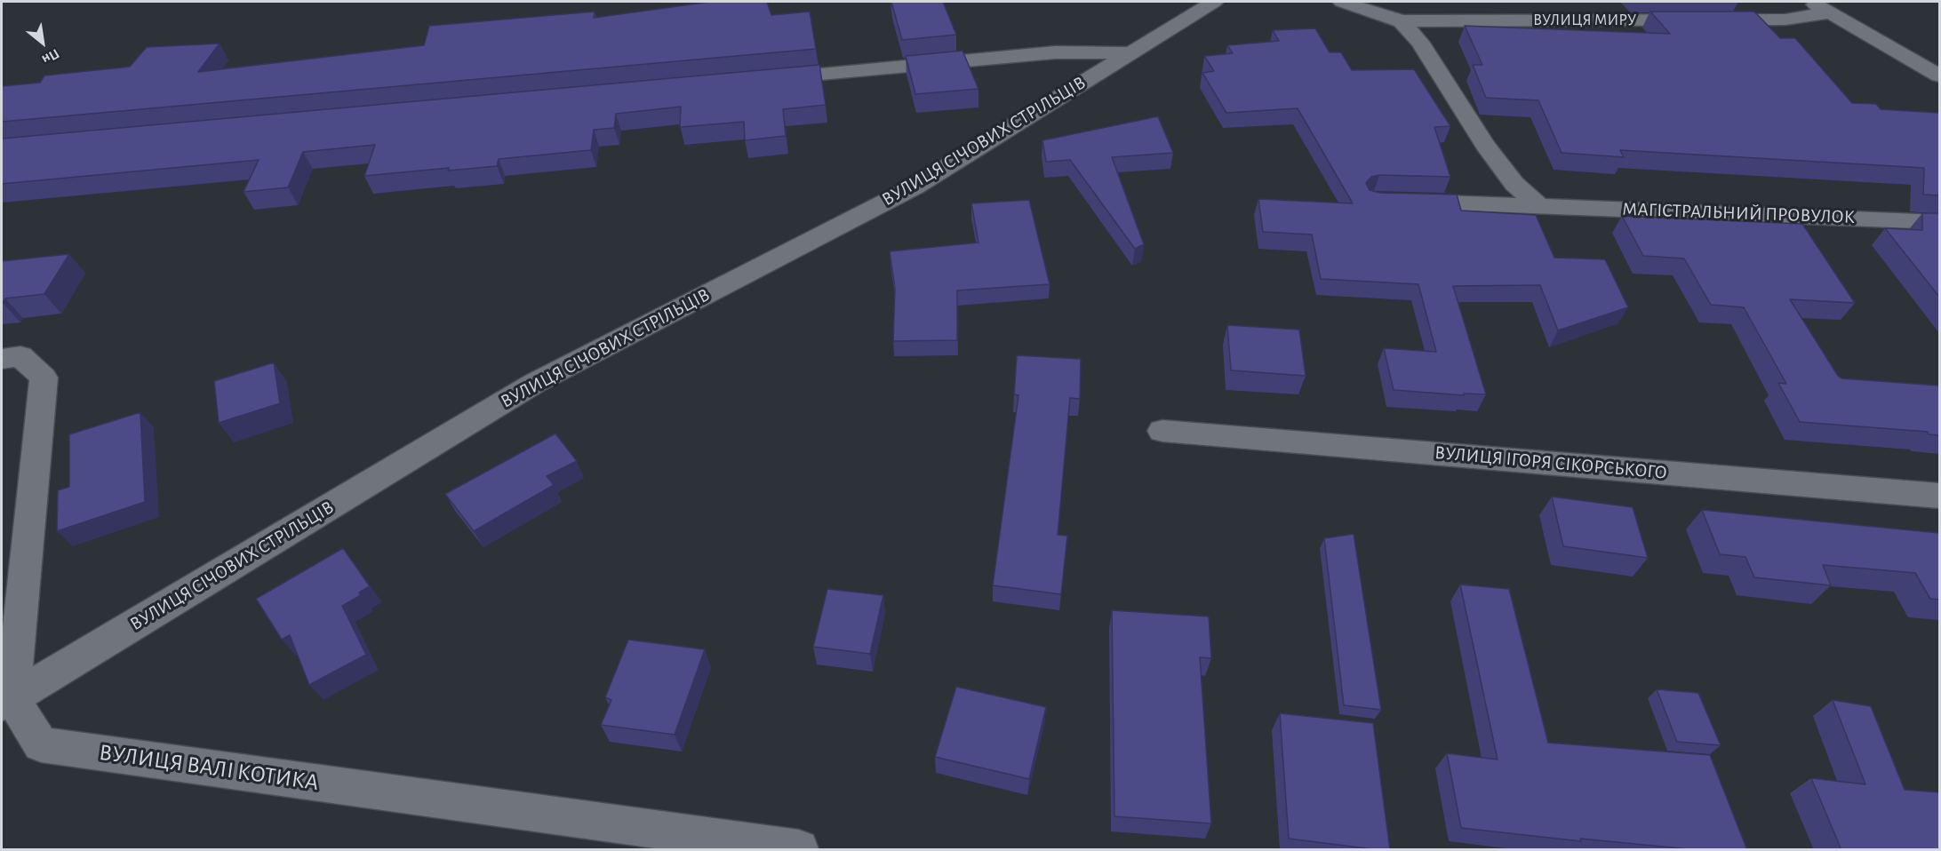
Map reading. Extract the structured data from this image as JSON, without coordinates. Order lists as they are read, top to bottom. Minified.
{"streets":{"street":["ВУЛИЦЯ МИРУ","ВУЛИЦЯ СІЧОВИХ СТРІЛЬЦІВ","МАГІСТРАЛЬНИЙ ПРОВУЛОК","ВУЛИЦЯ ІГОРЯ СІКОРСЬКОГО","ВУЛИЦЯ ВАЛІ КОТИКА"]},"crossings":[["ВУЛИЦЯ СІЧОВИХ СТРІЛЬЦІВ","ВУЛИЦЯ ВАЛІ КОТИКА"]],"north":"bottom right"}
